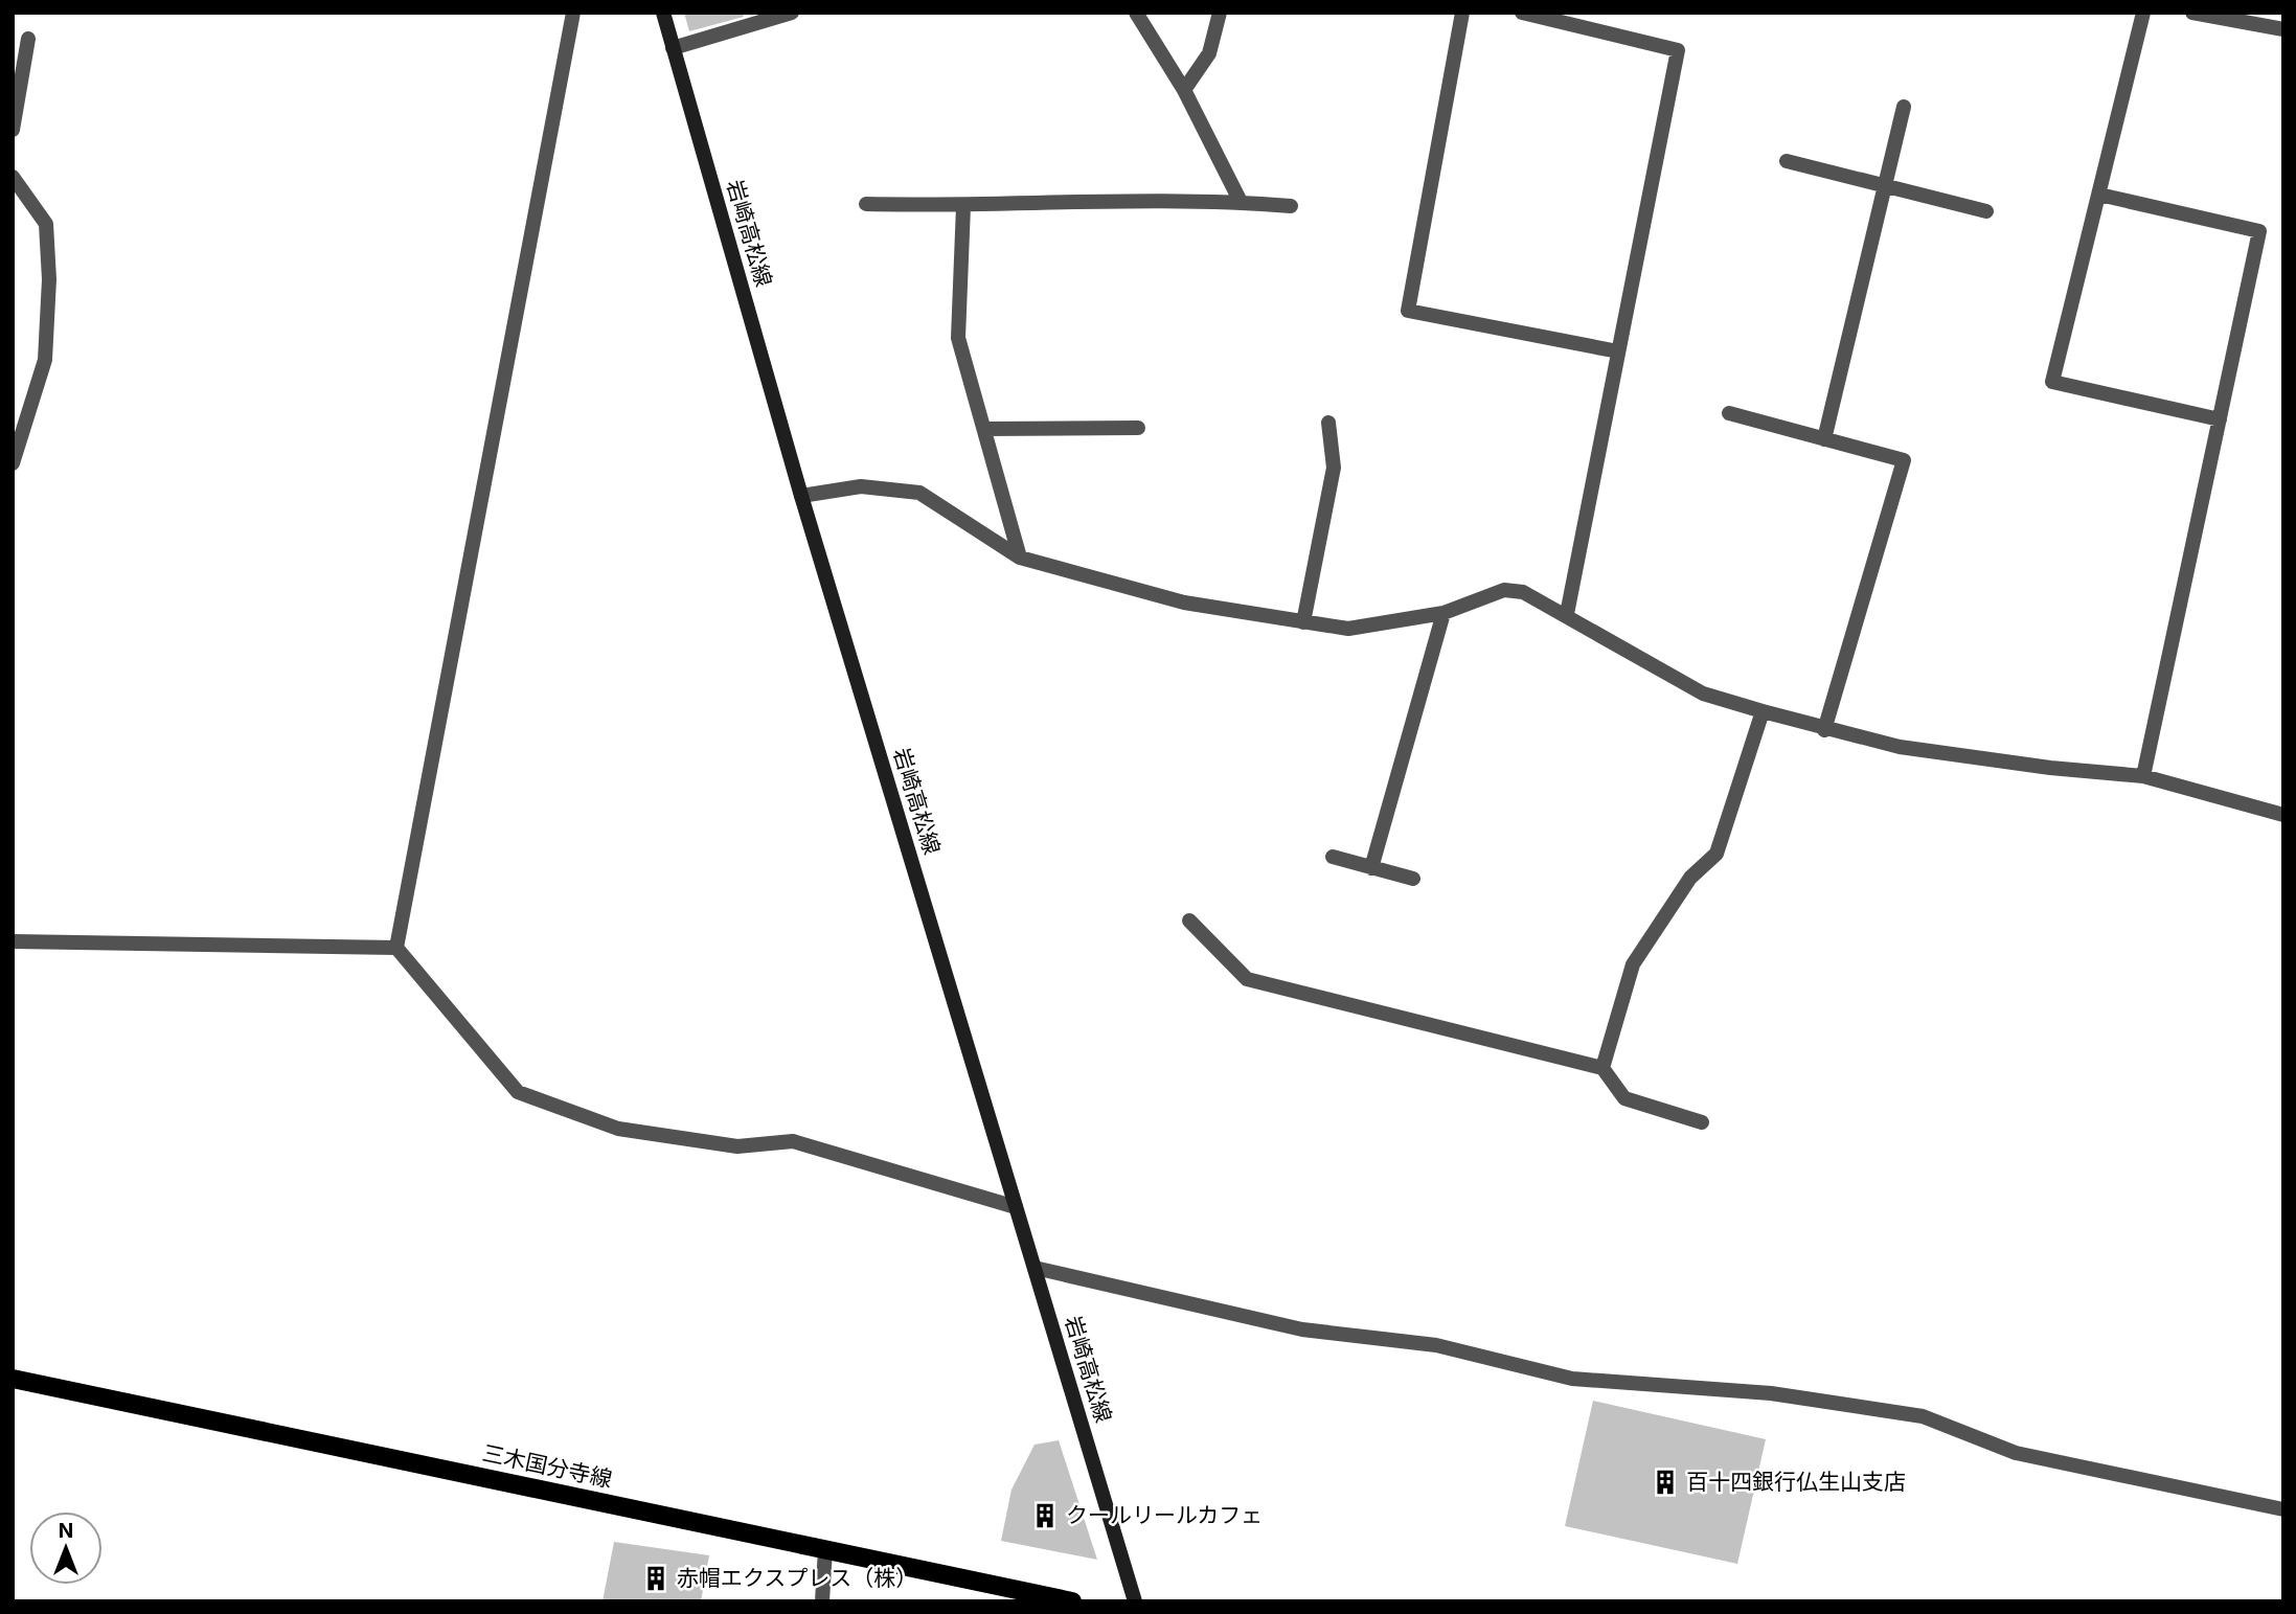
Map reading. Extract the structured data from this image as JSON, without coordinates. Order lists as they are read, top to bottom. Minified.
{"streets":{"main road":["岩崎高松線","三木国分寺線"]},"places":{"building":["百十四銀行仏生山支店","クールリールカフェ","赤帽エクスプレス（株）"]},"north":"top"}
